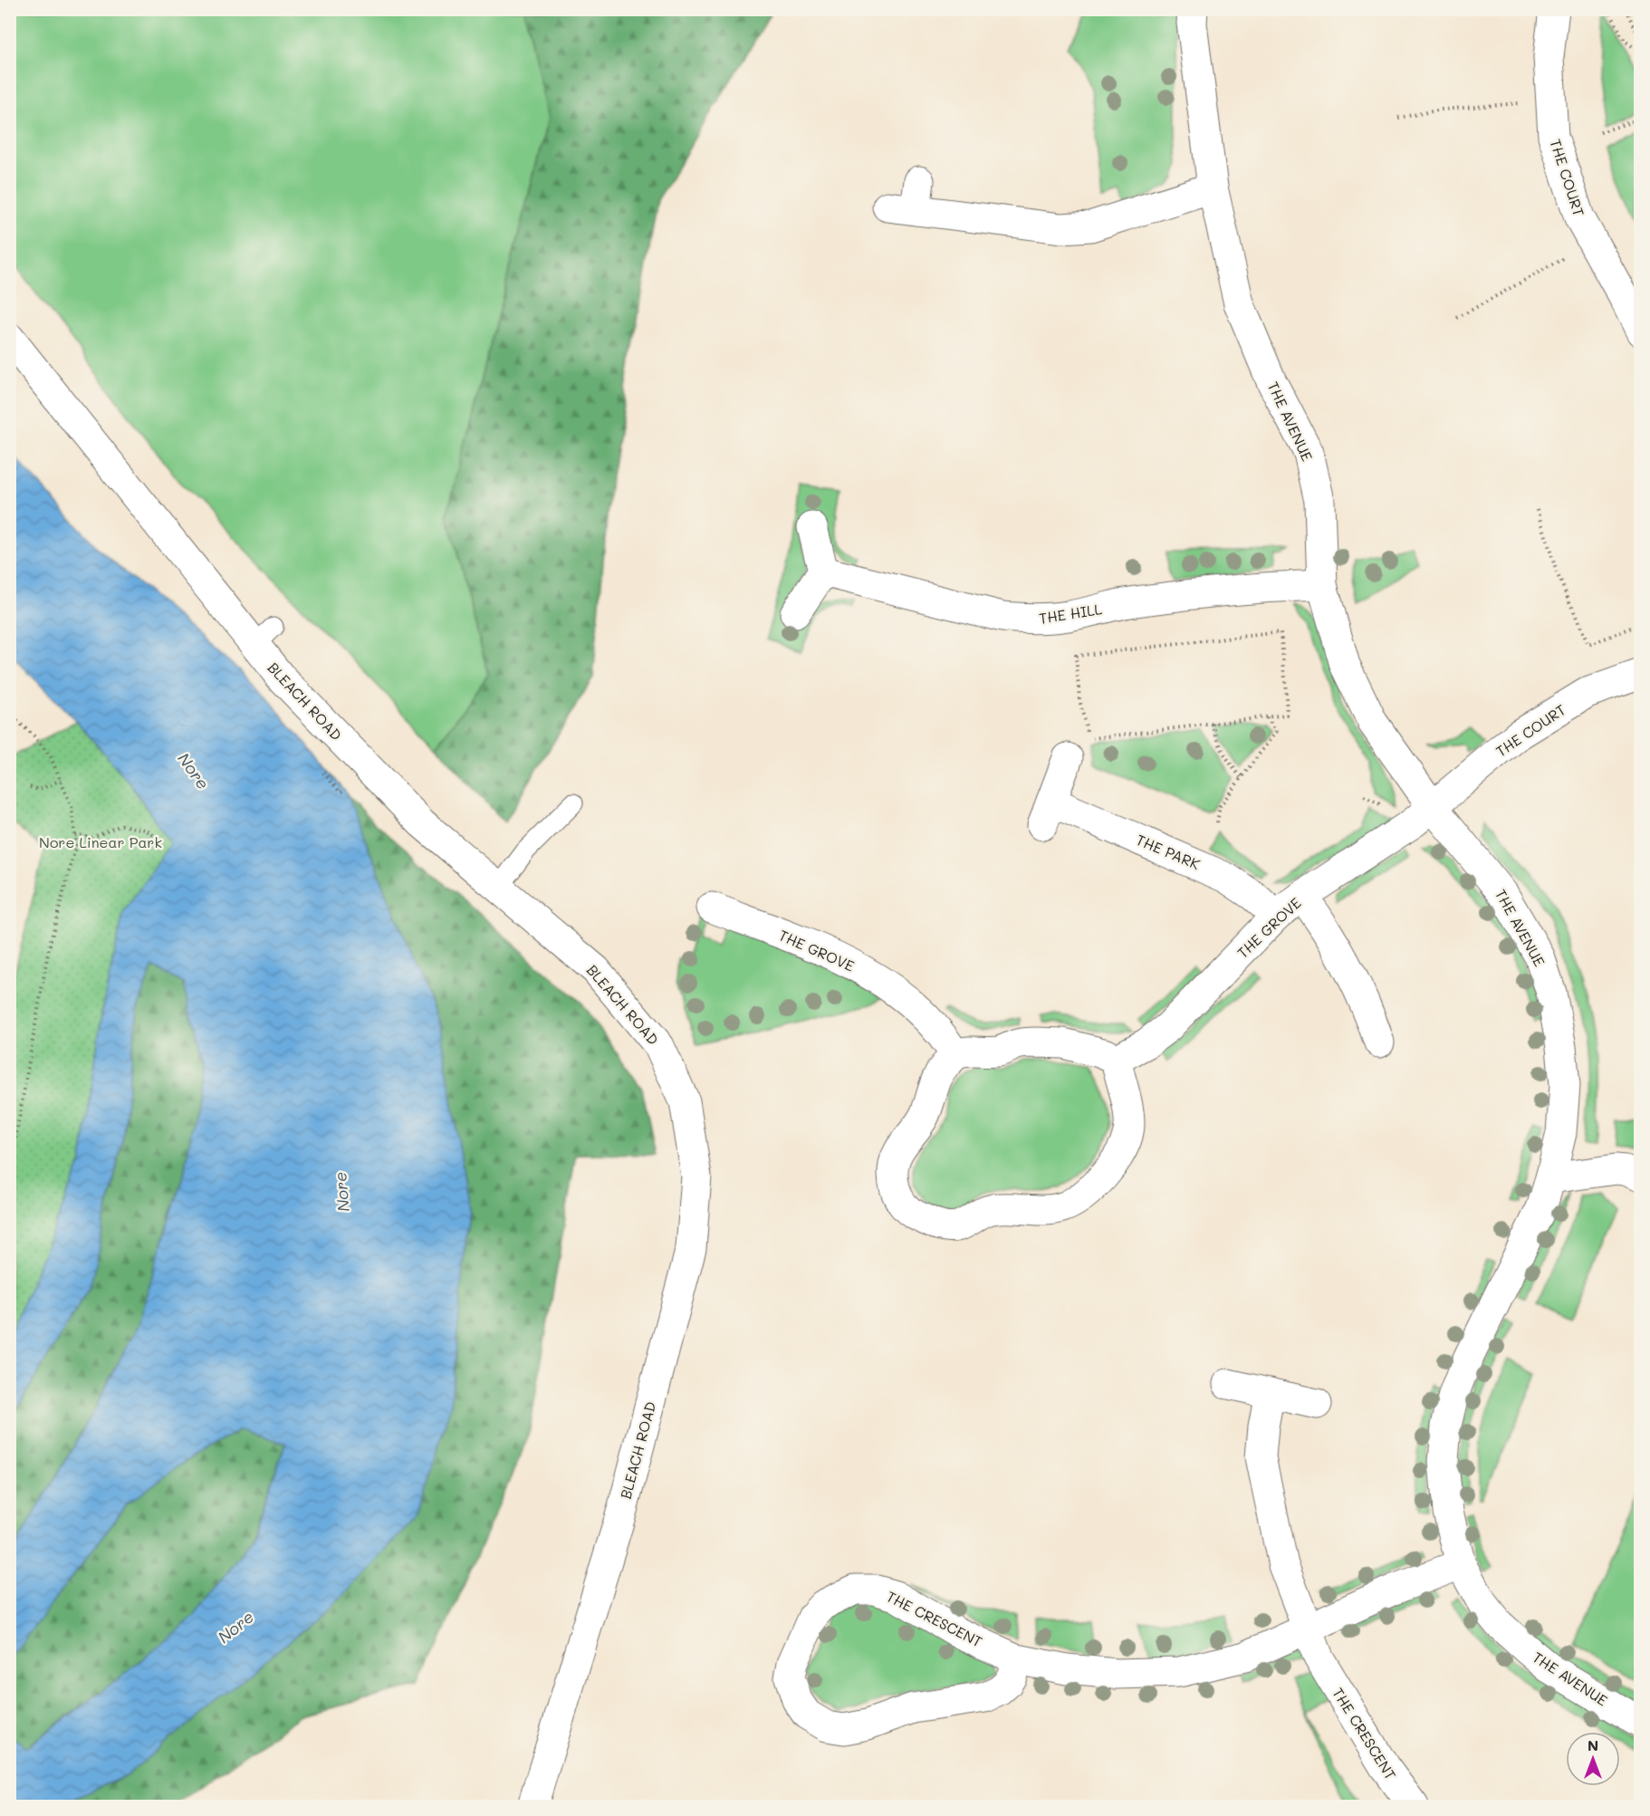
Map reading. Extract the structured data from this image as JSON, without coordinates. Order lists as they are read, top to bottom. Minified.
{"streets":{"street":["THE COURT","THE AVENUE","THE HILL","BLEACH ROAD","THE PARK","THE GROVE","THE CRESCENT"]},"crossings":[["THE COURT","THE AVENUE"],["THE COURT","THE GROVE"],["THE AVENUE","THE HILL"],["THE AVENUE","THE GROVE"],["THE AVENUE","THE CRESCENT"],["THE PARK","THE GROVE"]],"water":["Nore"],"parks":["Nore Linear Park"],"north":"top"}
